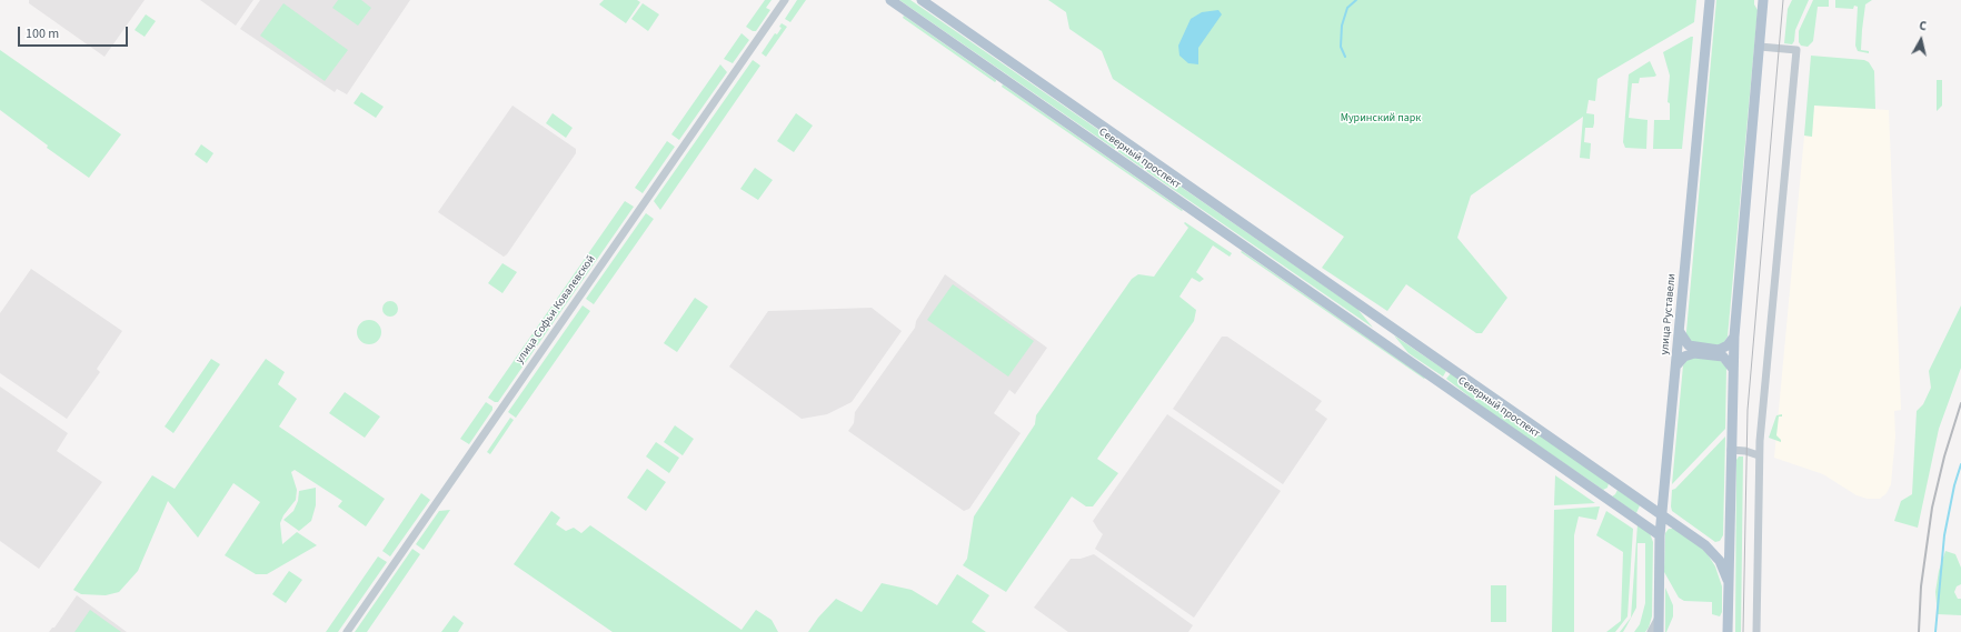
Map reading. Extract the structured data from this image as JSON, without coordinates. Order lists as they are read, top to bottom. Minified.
{"streets":{"main road":["Северный проспект","улица Руставели"],"street":["улица Софьи Ковалевской"]},"crossings":[["Северный проспект","улица Руставели"]],"parks":["Муринский парк"],"scale_bar":"100 m","north":"top"}
